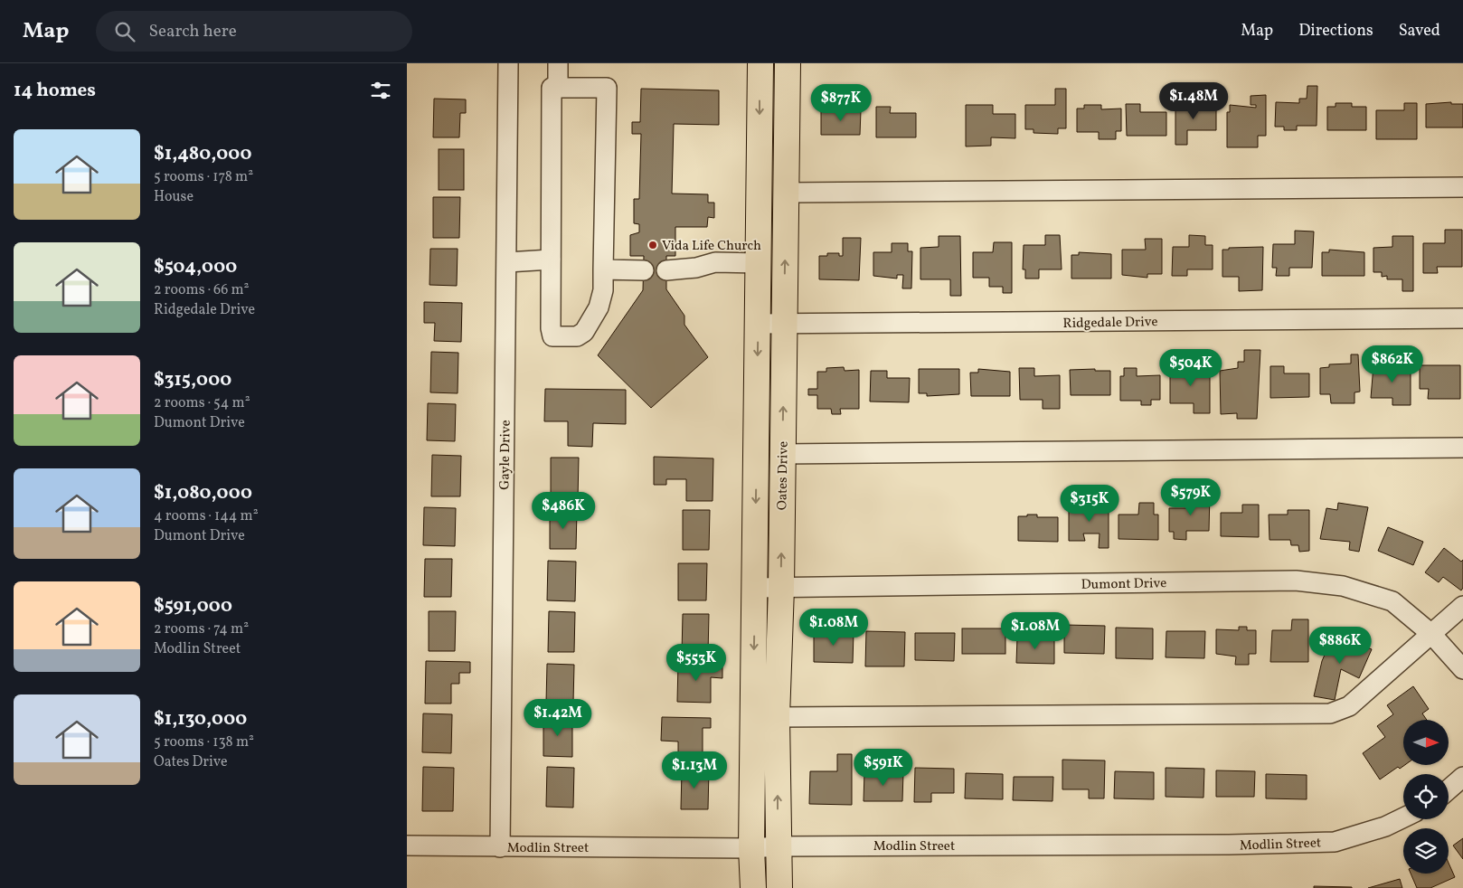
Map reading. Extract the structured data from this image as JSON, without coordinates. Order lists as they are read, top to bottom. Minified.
{"streets":{"main road":["Oates Drive"],"street":["Ridgedale Drive","Gayle Drive","Dumont Drive","Modlin Street"]},"crossings":[["Ridgedale Drive","Oates Drive"],["Gayle Drive","Modlin Street"],["Oates Drive","Dumont Drive"],["Oates Drive","Modlin Street"]],"places":["Vida Life Church"],"north":"right","page":{"header":"Map","search":"Search here","nav":["Map","Directions","Saved"],"heading":"14 homes","price":["$1.48M","$877K","$862K","$504K","$579K","$315K","$486K","$1.08M","$1.08M","$886K","$553K","$1.42M","$591K","$1.13M"],"list":[{"name":"$1,480,000","note":"5 rooms · 178 m² · House"},{"name":"$504,000","note":"2 rooms · 66 m² · Ridgedale Drive"},{"name":"$315,000","note":"2 rooms · 54 m² · Dumont Drive"},{"name":"$1,080,000","note":"4 rooms · 144 m² · Dumont Drive"},{"name":"$591,000","note":"2 rooms · 74 m² · Modlin Street"},{"name":"$1,130,000","note":"5 rooms · 138 m² · Oates Drive"}]}}
